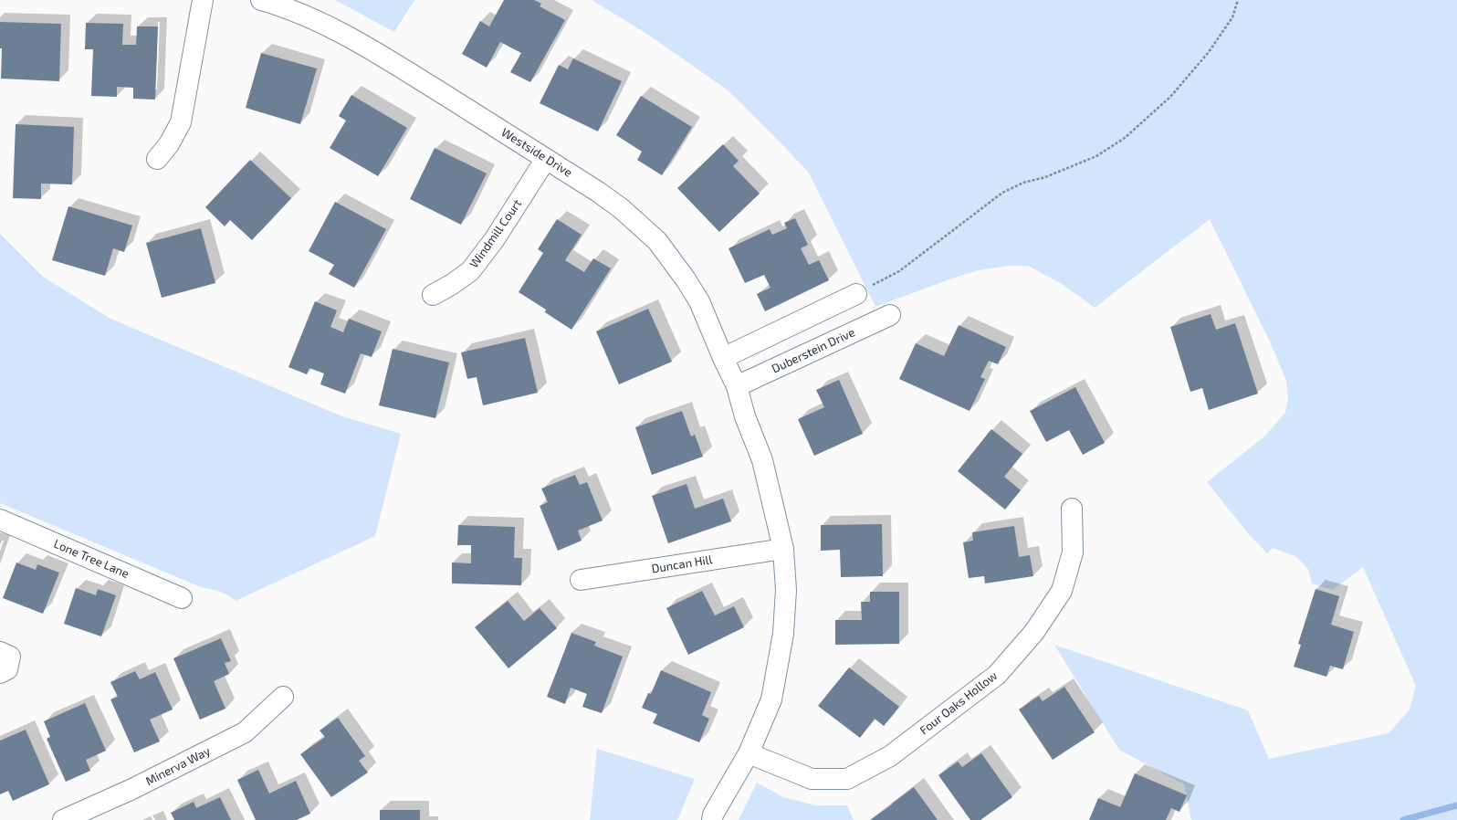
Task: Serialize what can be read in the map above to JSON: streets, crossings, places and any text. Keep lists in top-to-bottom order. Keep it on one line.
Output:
{"streets":{"street":["Westside Drive","Windmill Court","Duberstein Drive","Lone Tree Lane","Duncan Hill","Four Oaks Hollow","Minerva Way"]},"crossings":[["Westside Drive","Windmill Court"],["Westside Drive","Duberstein Drive"],["Westside Drive","Duncan Hill"],["Westside Drive","Four Oaks Hollow"]]}
